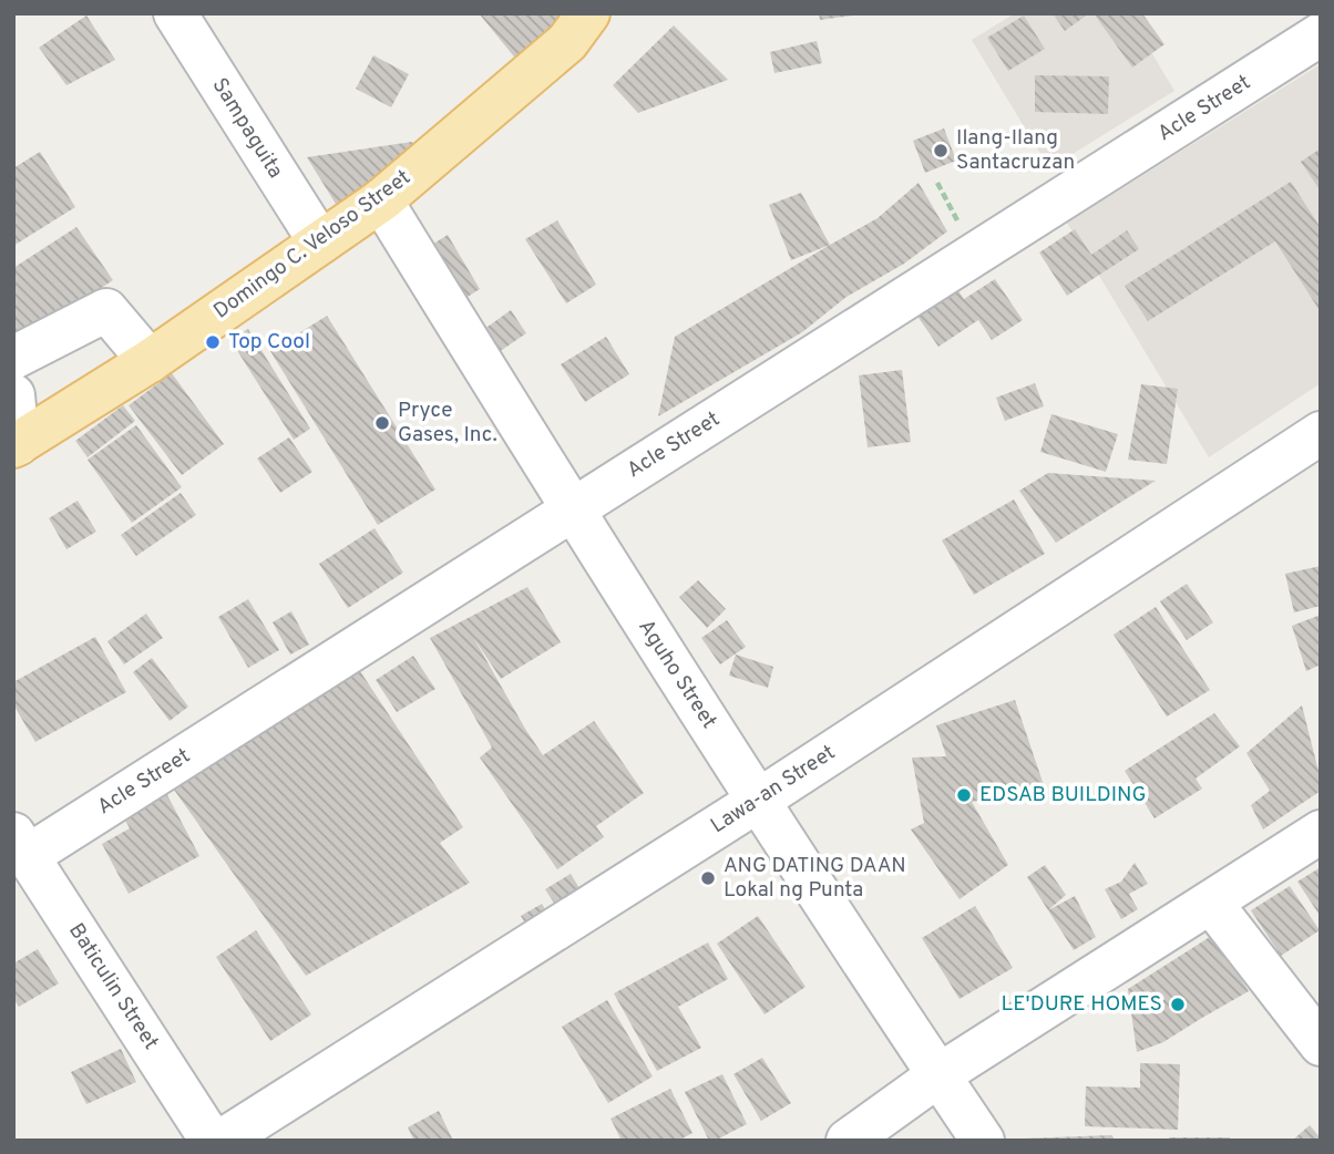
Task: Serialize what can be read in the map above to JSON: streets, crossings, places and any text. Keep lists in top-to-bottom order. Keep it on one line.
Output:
{"streets":{"main road":["Domingo C. Veloso Street"],"street":["Acle Street","Sampaguita","Aguho Street","Lawa-an Street","Baticulin Street"]},"crossings":[["Acle Street","Aguho Street"],["Acle Street","Baticulin Street"],["Sampaguita","Domingo C. Veloso Street"],["Domingo C. Veloso Street","Aguho Street"],["Aguho Street","Lawa-an Street"]],"places":["Ilang-Ilang Santacruzan","Top Cool","Pryce Gases, Inc.","EDSAB BUILDING","ANG DATING DAAN Lokal ng Punta","LE'DURE HOMES"]}
